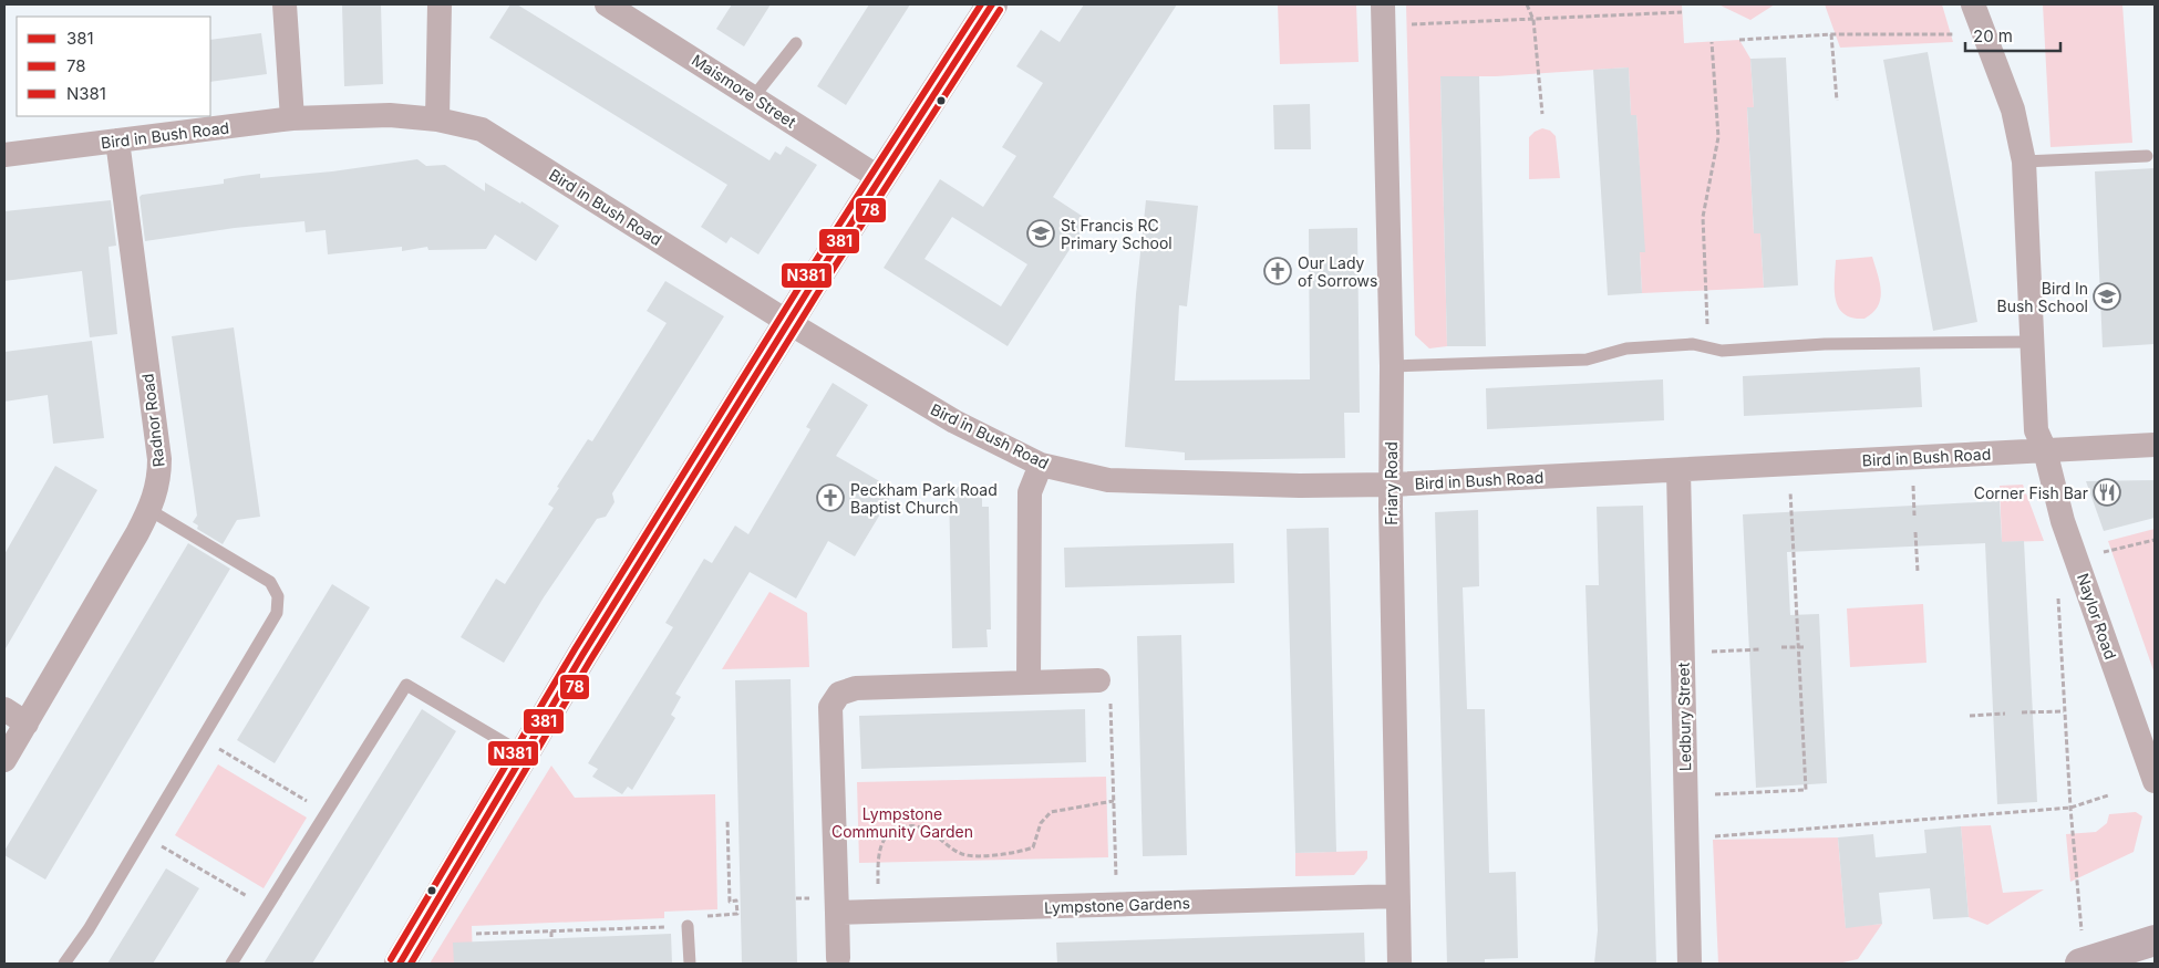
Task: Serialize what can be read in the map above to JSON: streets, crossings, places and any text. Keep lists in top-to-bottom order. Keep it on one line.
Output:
{"streets":{"street":["Maismore Street","Bird in Bush Road","Radnor Road","Friary Road","Naylor Road","Ledbury Street","Lympstone Gardens"]},"crossings":[["Bird in Bush Road","Radnor Road"],["Bird in Bush Road","Friary Road"],["Bird in Bush Road","Naylor Road"],["Bird in Bush Road","Ledbury Street"],["Friary Road","Lympstone Gardens"]],"parks":["Lympstone Community Garden"],"places":{"school or university":["St Francis RC Primary School","Bird In Bush School"],"church":["Our Lady of Sorrows","Peckham Park Road Baptist Church"],"restaurant":["Corner Fish Bar"]},"lines":["transit line 381","transit line N381","transit line 78"],"legend":["381","78","N381"],"scale_bar":"20 m"}
